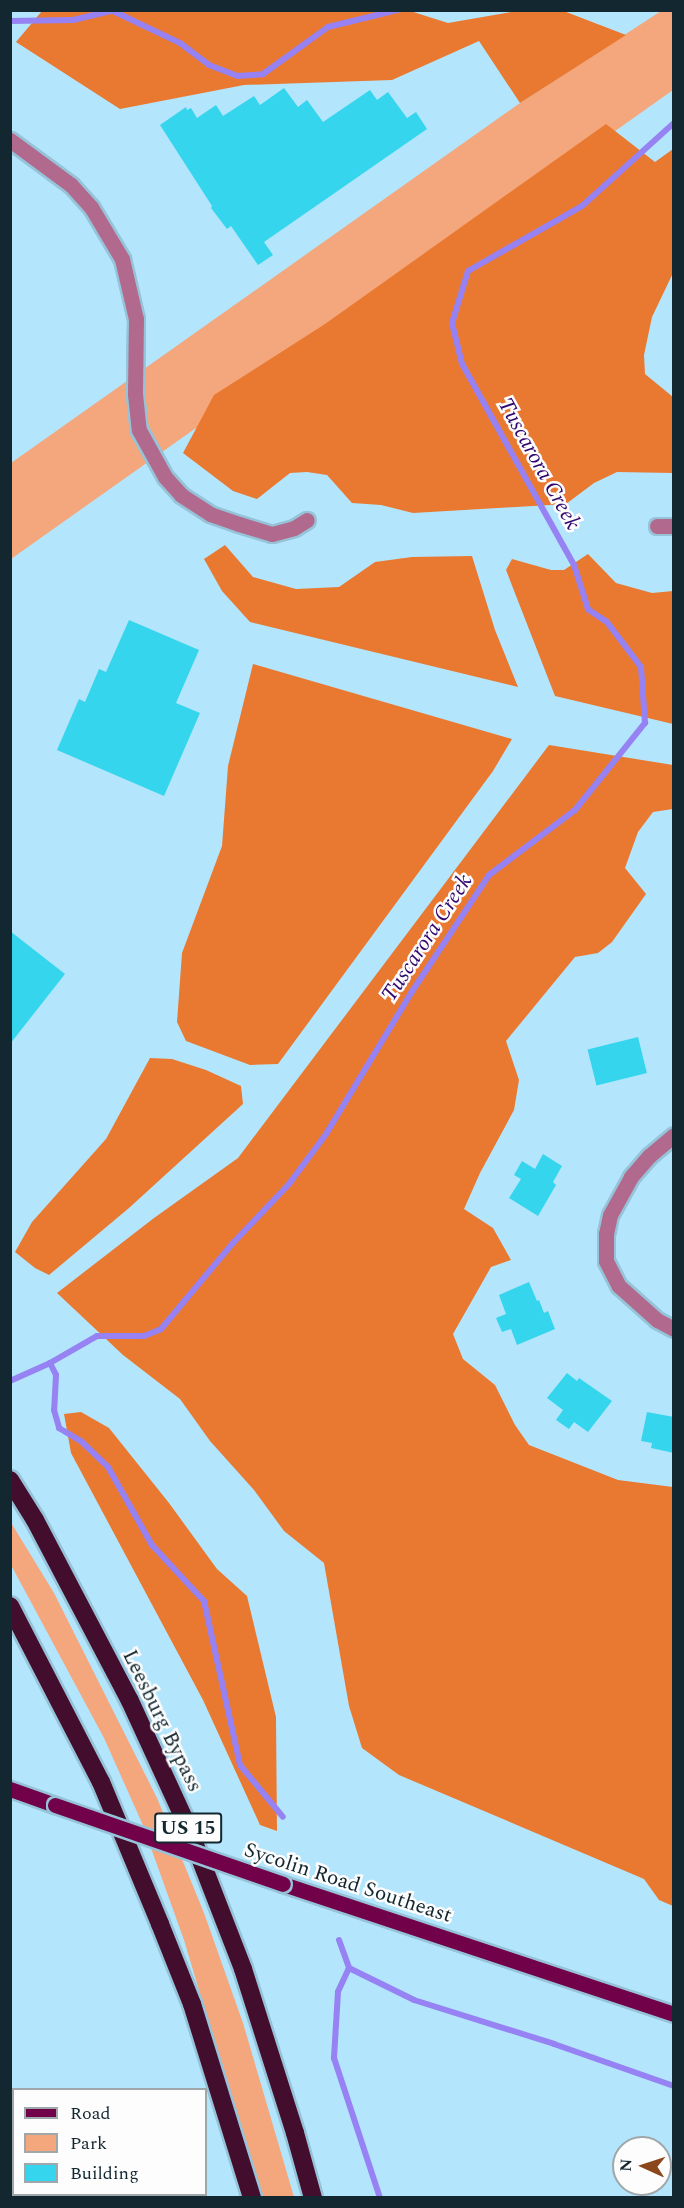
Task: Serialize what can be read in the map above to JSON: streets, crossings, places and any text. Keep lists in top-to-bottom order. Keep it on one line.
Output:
{"streets":{"highway":["Leesburg Bypass","US 15"],"main road":["Sycolin Road Southeast"]},"water":["Tuscarora Creek"],"legend":["Road","Park","Building"],"north":"left"}
